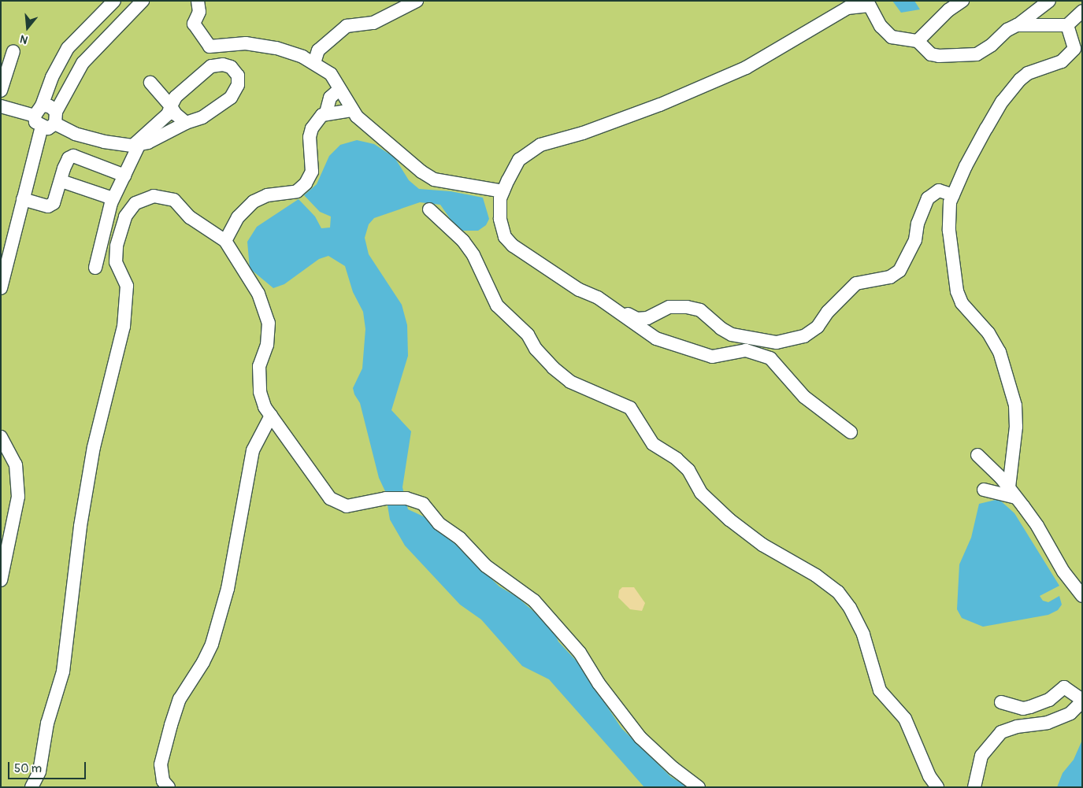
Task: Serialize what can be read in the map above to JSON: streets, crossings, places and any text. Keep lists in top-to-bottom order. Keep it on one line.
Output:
{"scale_bar":"50 m","north":"bottom"}
